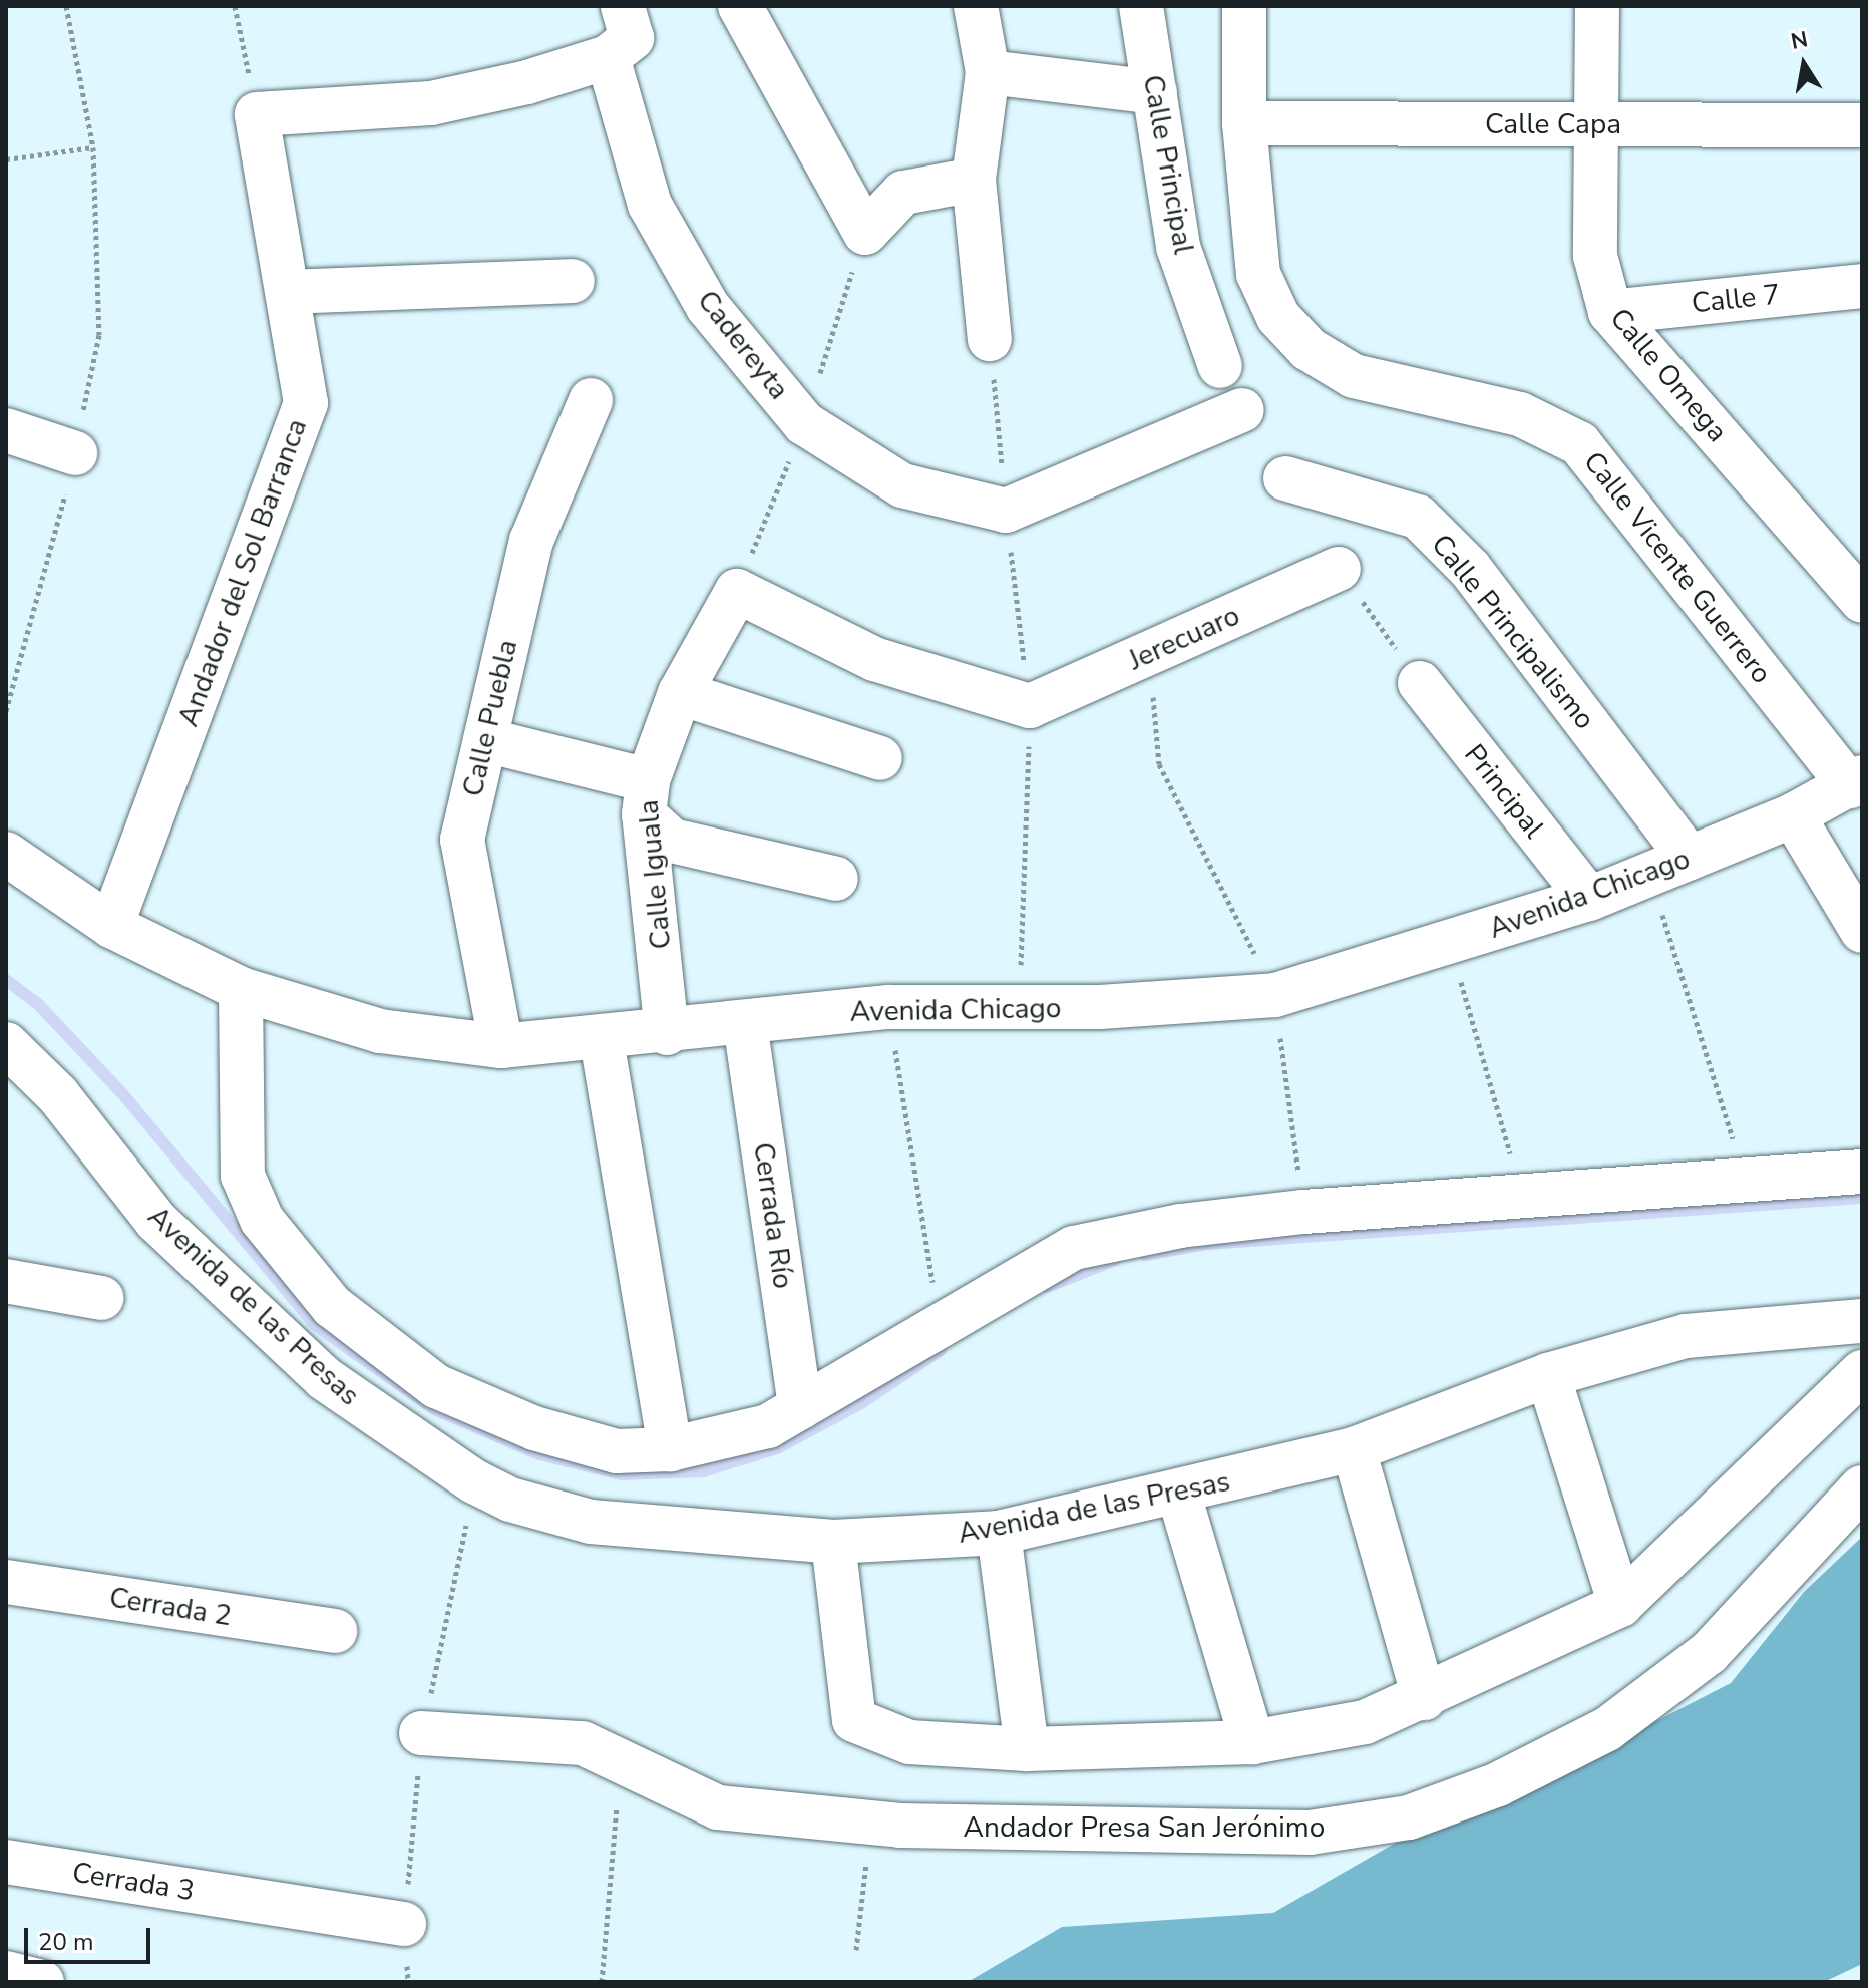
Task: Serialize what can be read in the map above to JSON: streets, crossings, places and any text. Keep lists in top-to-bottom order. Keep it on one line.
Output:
{"streets":{"street":["Calle Capa","Calle Principal","Calle 7","Cadereyta","Calle Omega","Calle Vicente Guerrero","Andador del Sol Barranca","Calle Principalismo","Jerecuaro","Calle Puebla","Principal","Calle Iguala","Avenida Chicago","Cerrada Río","Avenida de las Presas","Cerrada 2","Andador Presa San Jerónimo","Cerrada 3"]},"crossings":[["Calle Capa","Calle Omega"],["Calle Capa","Calle Vicente Guerrero"],["Calle 7","Calle Omega"],["Calle Vicente Guerrero","Avenida Chicago"],["Andador del Sol Barranca","Avenida Chicago"],["Calle Principalismo","Avenida Chicago"],["Jerecuaro","Calle Iguala"],["Calle Puebla","Avenida Chicago"],["Principal","Avenida Chicago"],["Calle Iguala","Avenida Chicago"],["Avenida Chicago","Cerrada Río"]],"scale_bar":"20 m","north":"top"}
